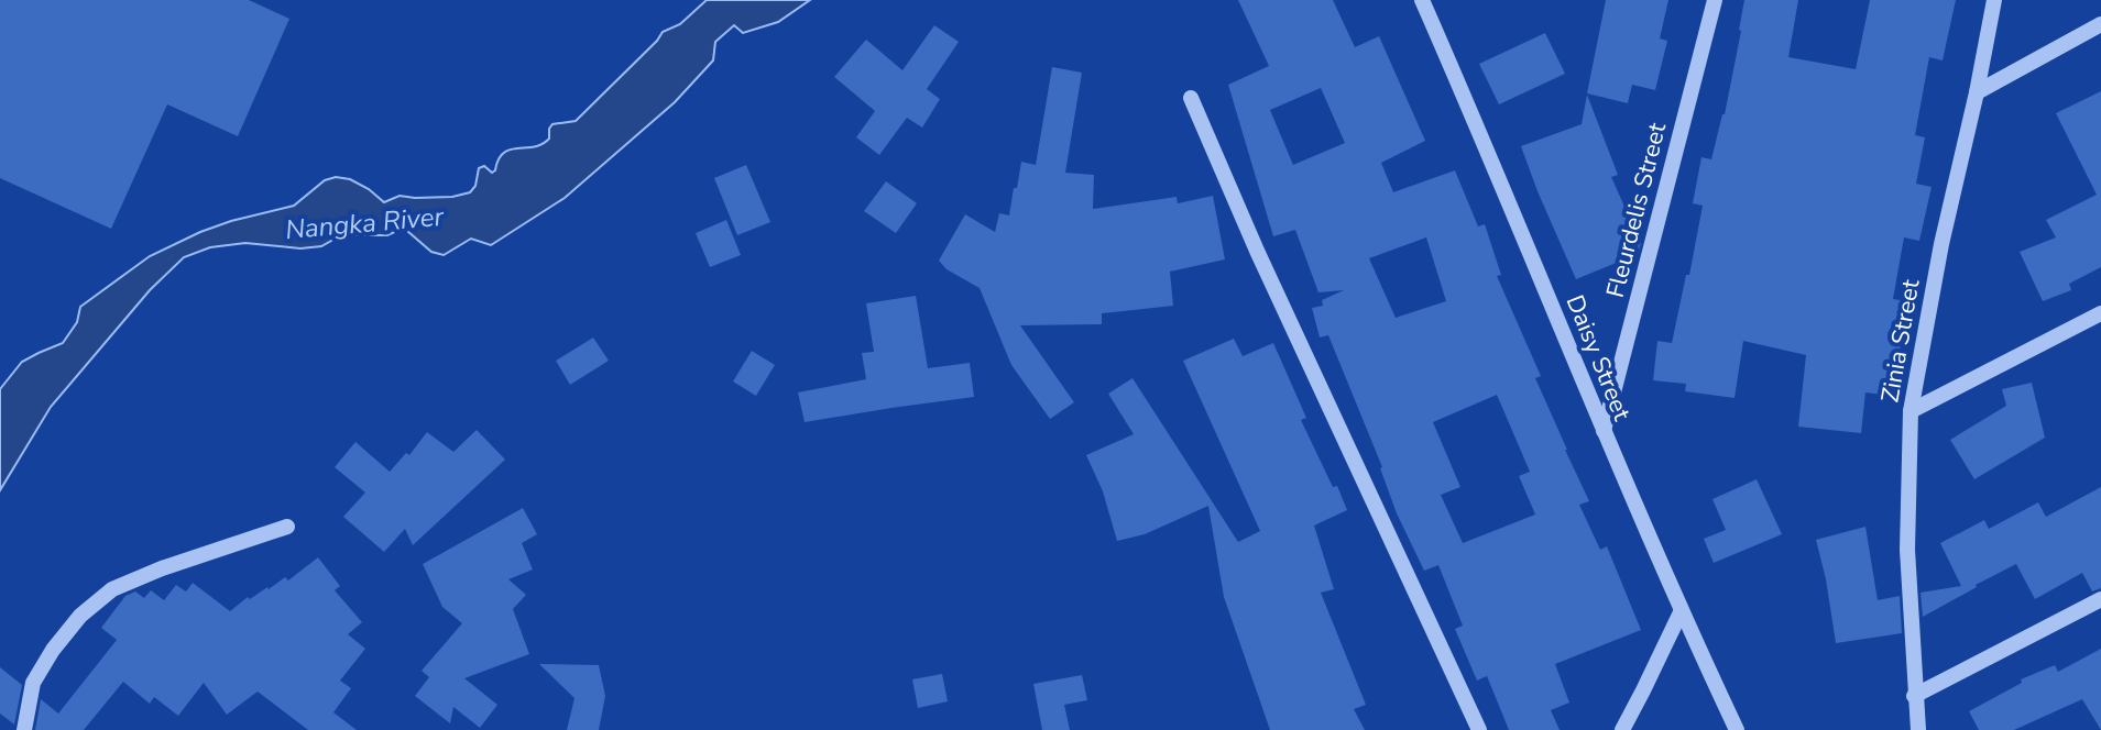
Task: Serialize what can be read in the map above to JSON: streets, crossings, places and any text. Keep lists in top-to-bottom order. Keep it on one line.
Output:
{"streets":{"street":["Fleurdelis Street","Zinia Street","Daisy Street"]},"crossings":[["Fleurdelis Street","Daisy Street"]],"water":["Nangka River"]}
